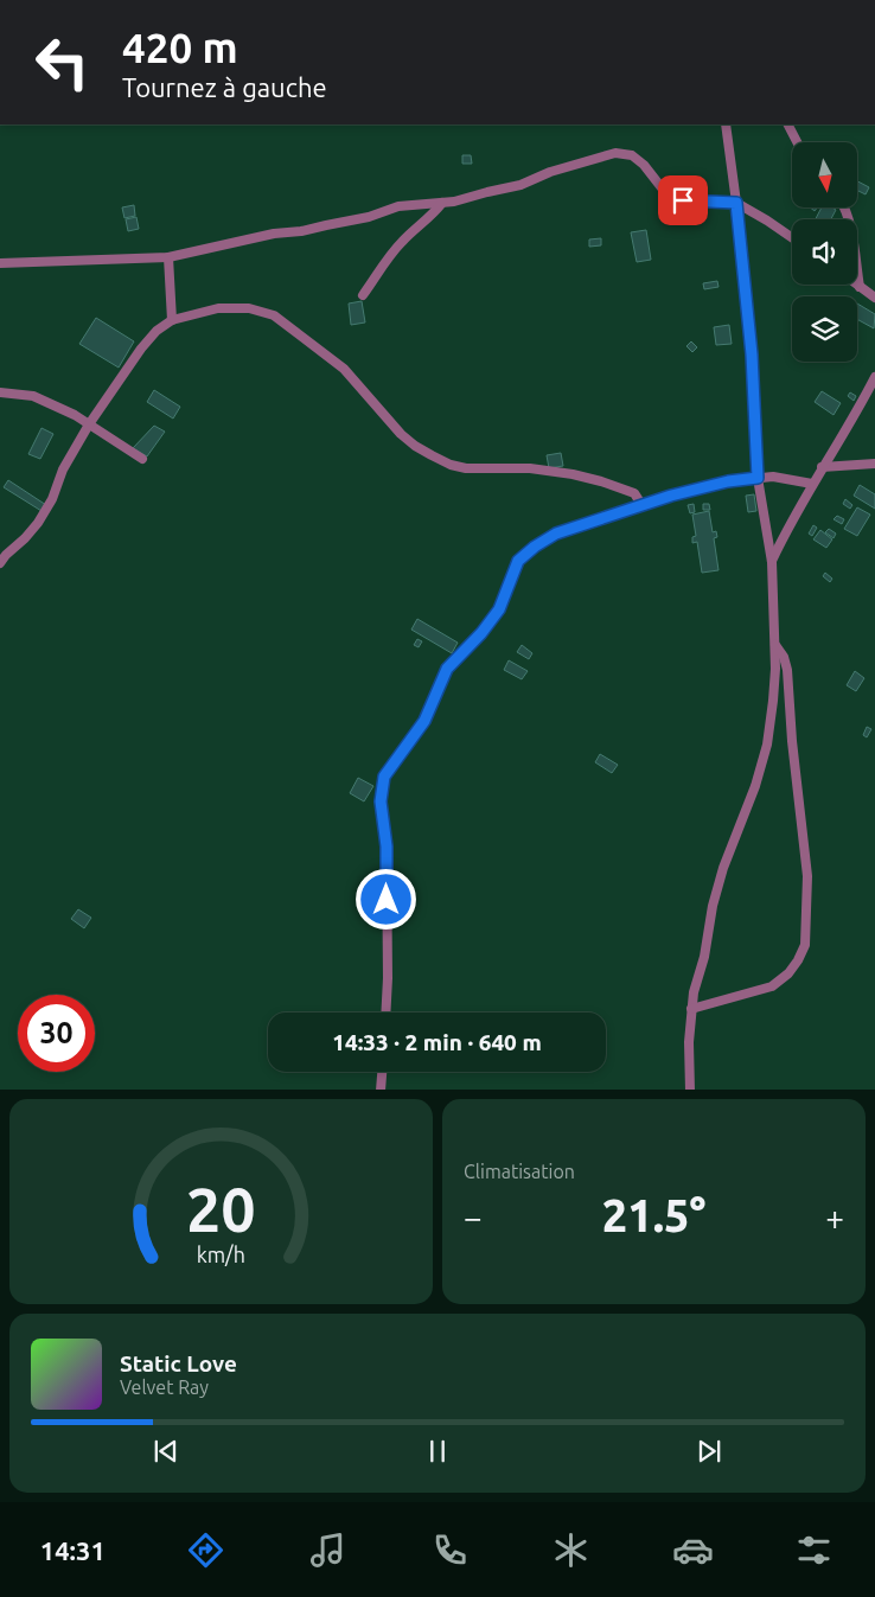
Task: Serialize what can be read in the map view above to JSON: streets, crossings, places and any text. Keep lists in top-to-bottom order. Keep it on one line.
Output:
{"north":"bottom","page":{"turn":["420 m","Tournez à gauche"],"limit":"30","trip":"14:33 · 2 min · 640 m","tile":"Climatisation","heat":["−","21.5°","+"],"song":["Static Love","Velvet Ray"],"tabs":"14:31","gauge":["20","km/h"]}}
